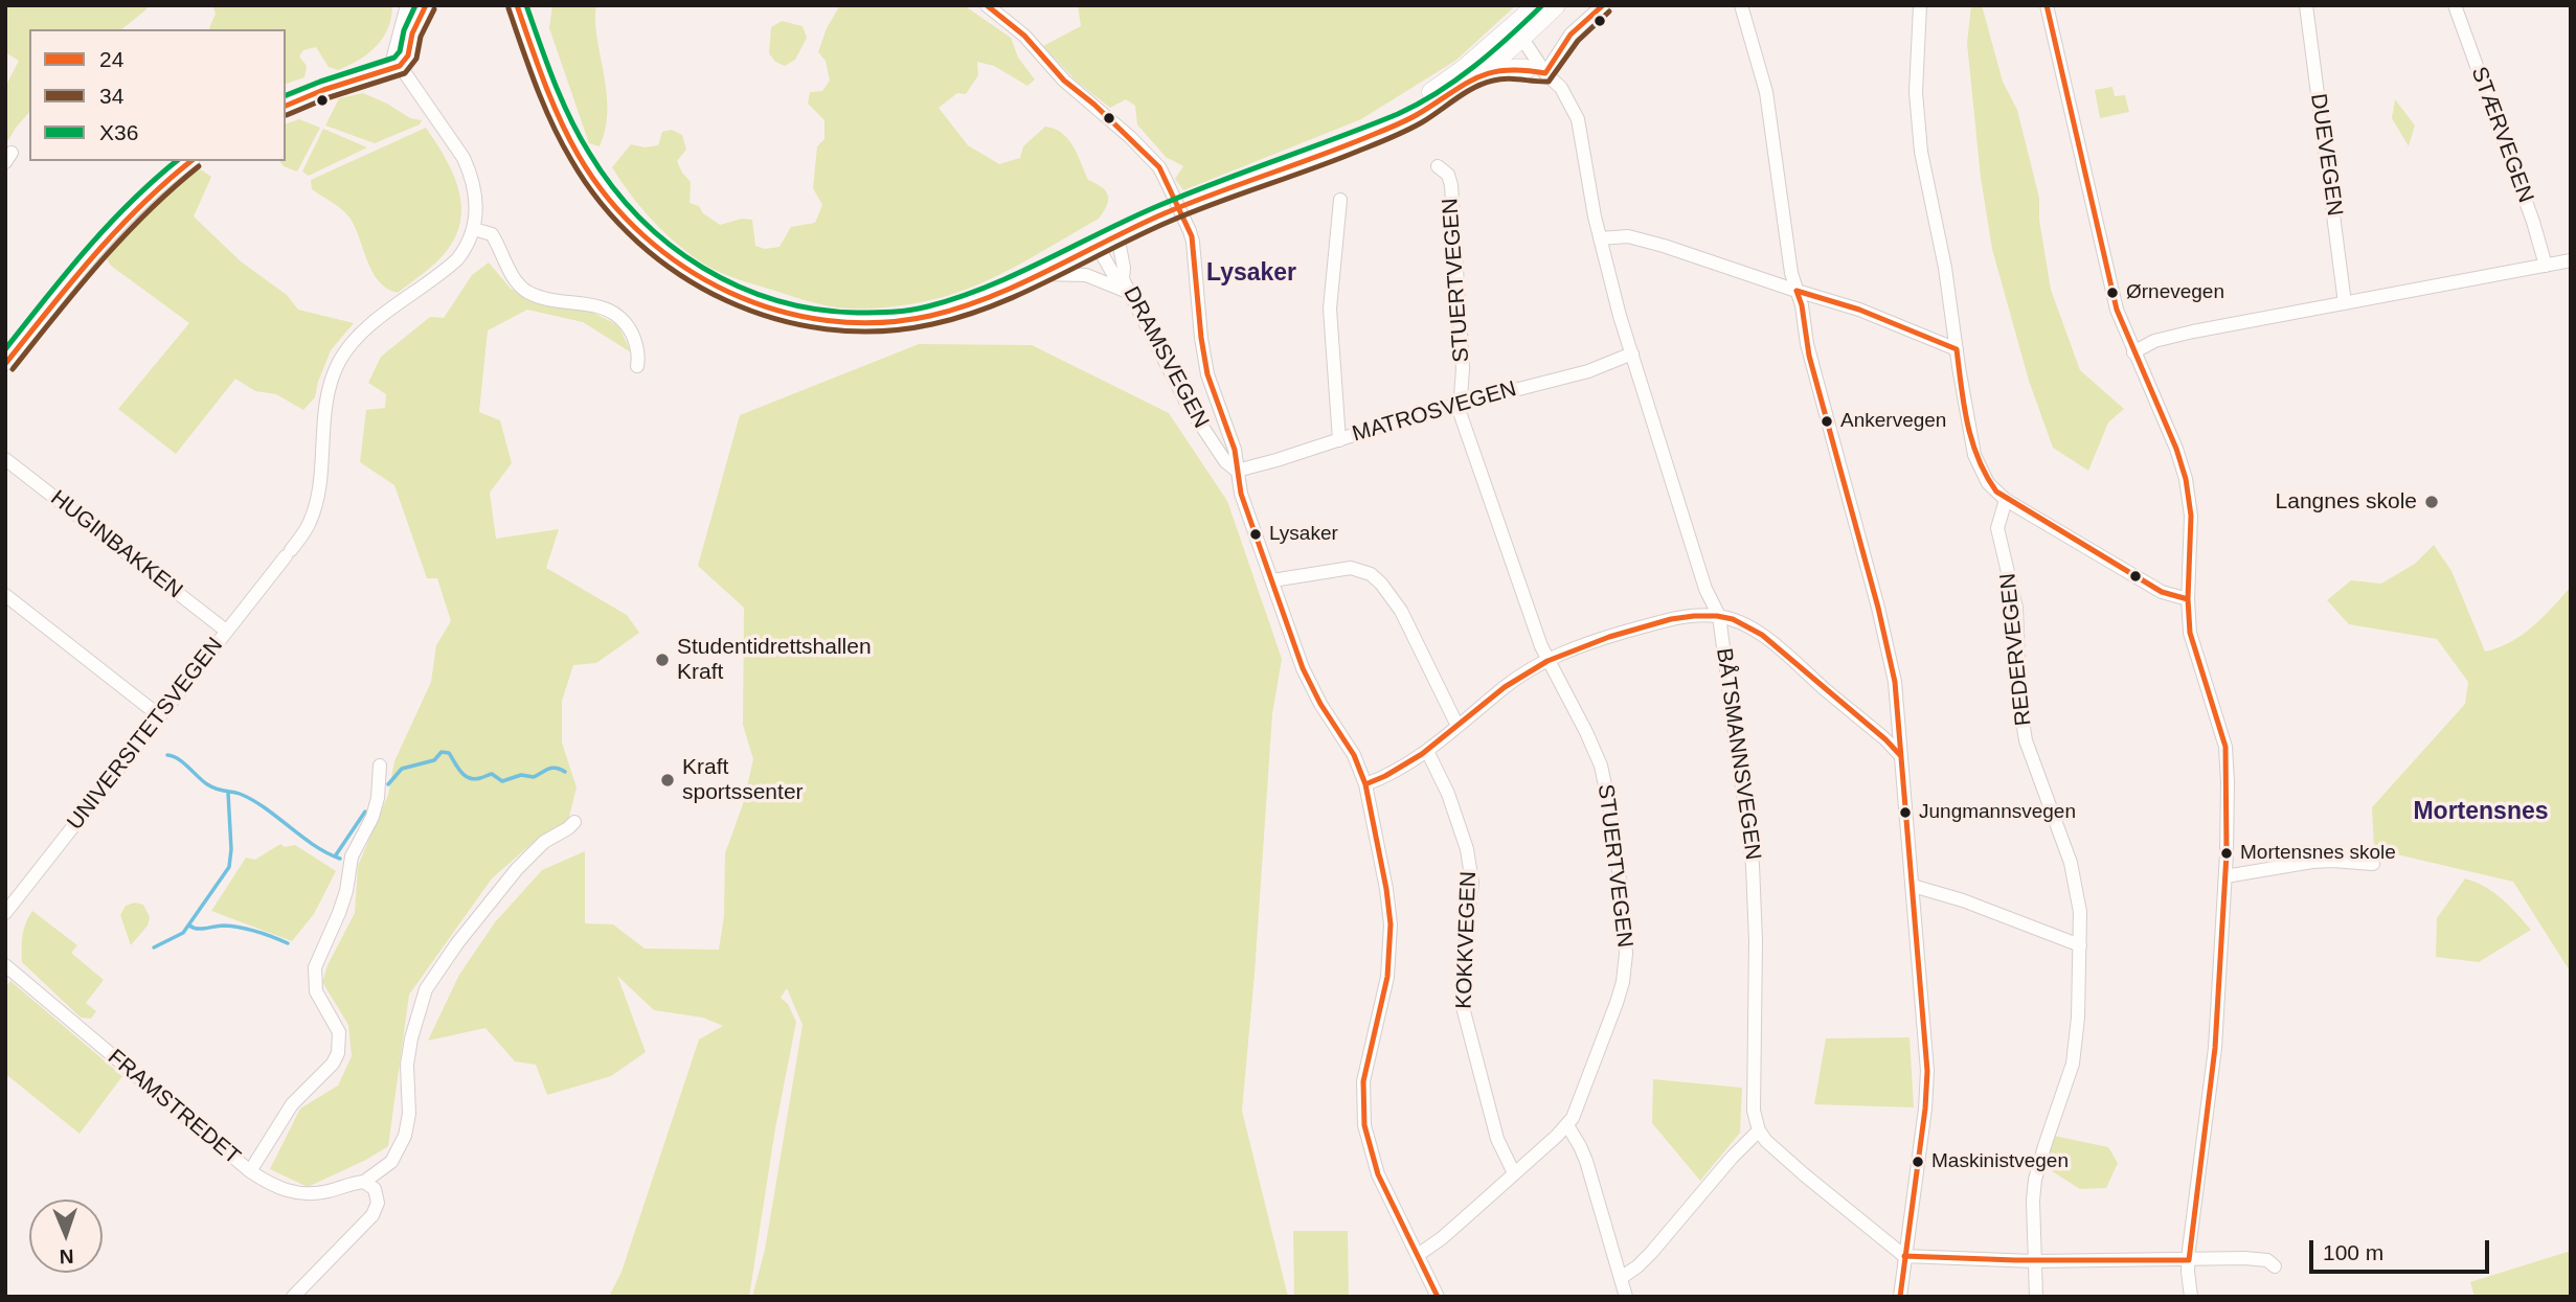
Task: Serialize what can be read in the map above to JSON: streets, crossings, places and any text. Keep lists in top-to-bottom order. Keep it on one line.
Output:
{"streets":{"street":["STÆRVEGEN","DUEVEGEN","STUERTVEGEN","DRAMSVEGEN","MATROSVEGEN","HUGINBAKKEN","REDERVEGEN","UNIVERSITETSVEGEN","BÅTSMANNSVEGEN","KOKKVEGEN","FRAMSTREDET"]},"crossings":[["STUERTVEGEN","DRAMSVEGEN"],["STUERTVEGEN","MATROSVEGEN"],["STUERTVEGEN","KOKKVEGEN"],["DRAMSVEGEN","MATROSVEGEN"],["MATROSVEGEN","BÅTSMANNSVEGEN"],["HUGINBAKKEN","UNIVERSITETSVEGEN"]],"districts":["Lysaker","Mortensnes"],"places":["Ørnevegen","Ankervegen","Langnes skole","Lysaker","Studentidrettshallen Kraft","Kraft sportssenter","Jungmannsvegen","Mortensnes skole","Maskinistvegen"],"lines":["transit line 24","transit line X36","transit line 34"],"legend":["24","34","X36"],"scale_bar":"100 m","north":"bottom"}
